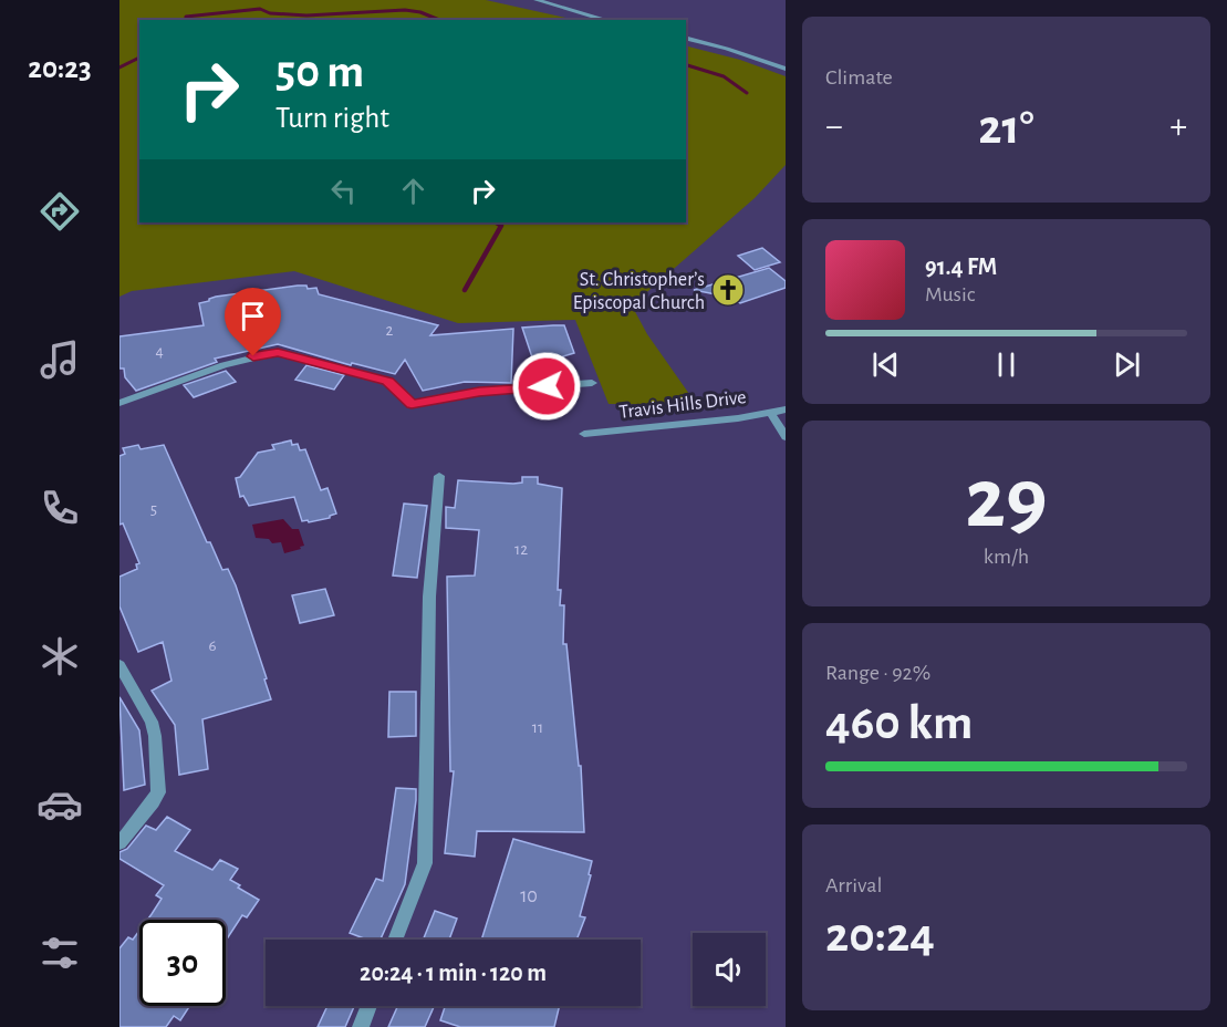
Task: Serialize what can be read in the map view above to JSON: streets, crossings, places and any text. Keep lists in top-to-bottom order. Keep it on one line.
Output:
{"streets":{"street":["Travis Hills Drive"]},"places":{"church":["St. Christopher’s Episcopal Church"]},"house_numbers":["2","4","5","12","6","11","10"],"page":{"tabs":"20:23","tile":["Climate",["29","km/h"],["Range · 92%","460 km"],["Arrival","20:24"]],"turn":["50 m","Turn right"],"heat":["−","21°","+"],"song":["91.4 FM","Music"],"limit":"30","trip":"20:24 · 1 min · 120 m"}}
